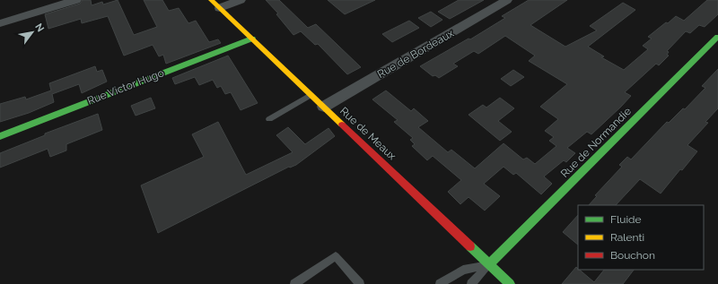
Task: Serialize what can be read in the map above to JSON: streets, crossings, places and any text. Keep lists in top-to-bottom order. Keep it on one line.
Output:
{"streets":{"street":["Rue de Bordeaux","Rue Victor Hugo","Rue de Meaux","Rue de Normandie"]},"crossings":[["Rue de Bordeaux","Rue de Meaux"],["Rue Victor Hugo","Rue de Meaux"],["Rue de Meaux","Rue de Normandie"]],"legend":["Fluide","Ralenti","Bouchon"],"north":"top right"}
